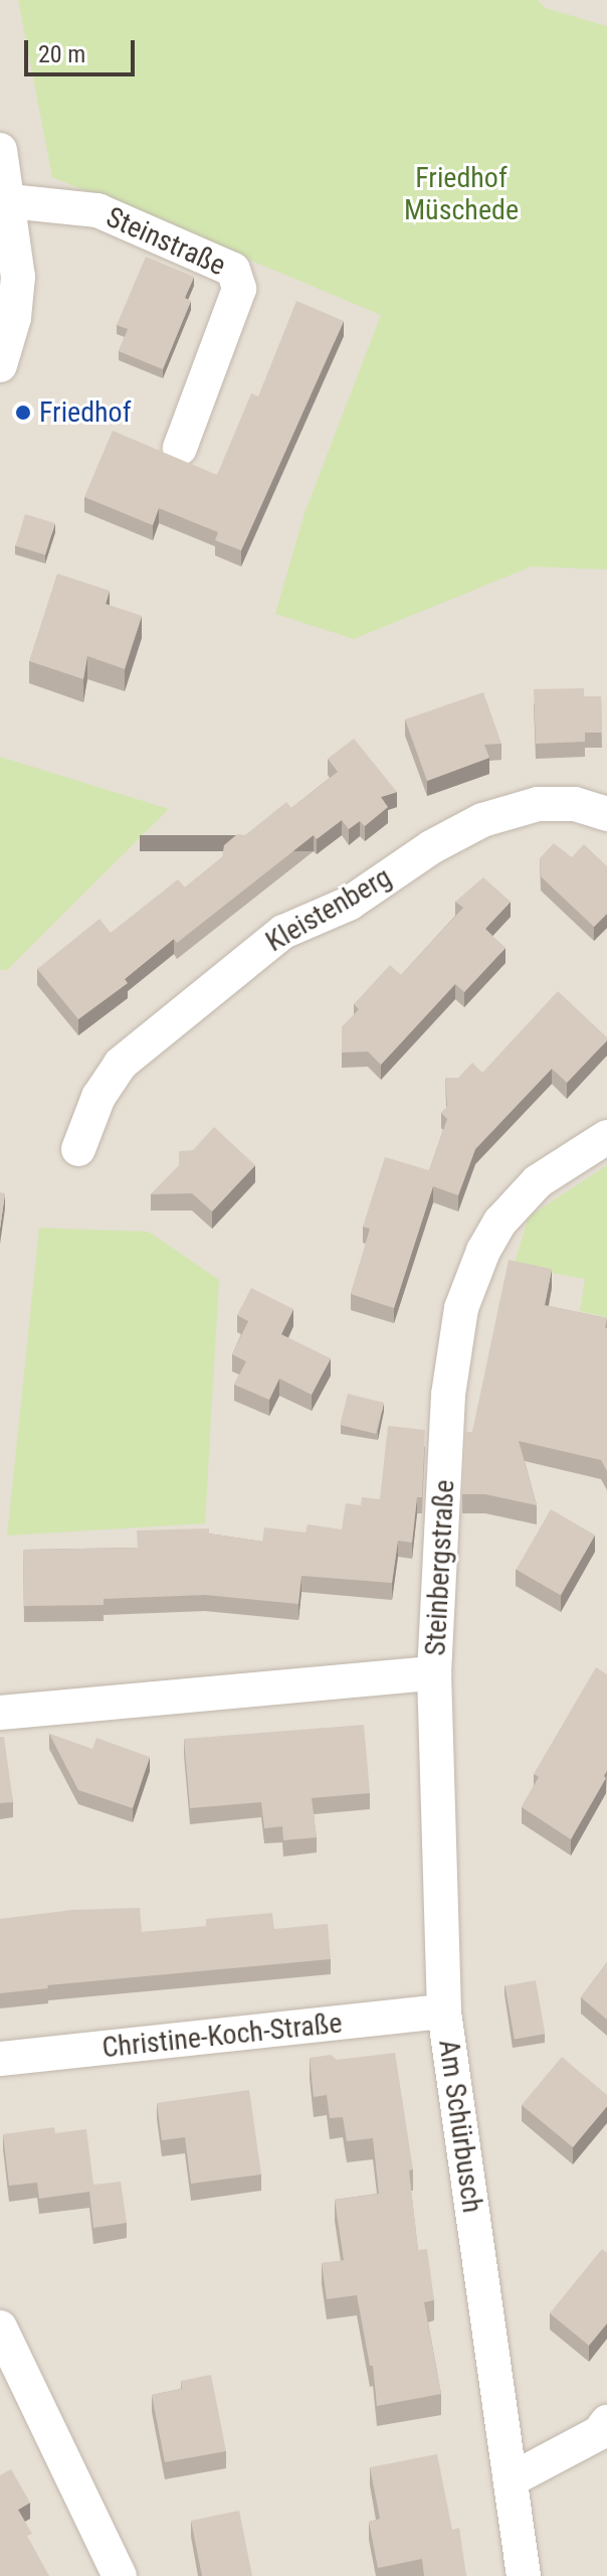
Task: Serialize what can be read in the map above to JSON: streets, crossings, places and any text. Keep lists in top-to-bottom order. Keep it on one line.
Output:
{"streets":{"street":["Steinstraße","Kleistenberg","Steinbergstraße","Christine-Koch-Straße","Am Schürbusch"]},"crossings":[["Steinbergstraße","Am Schürbusch"],["Christine-Koch-Straße","Am Schürbusch"]],"parks":["Friedhof Müschede"],"places":["Friedhof"],"scale_bar":"20 m"}
